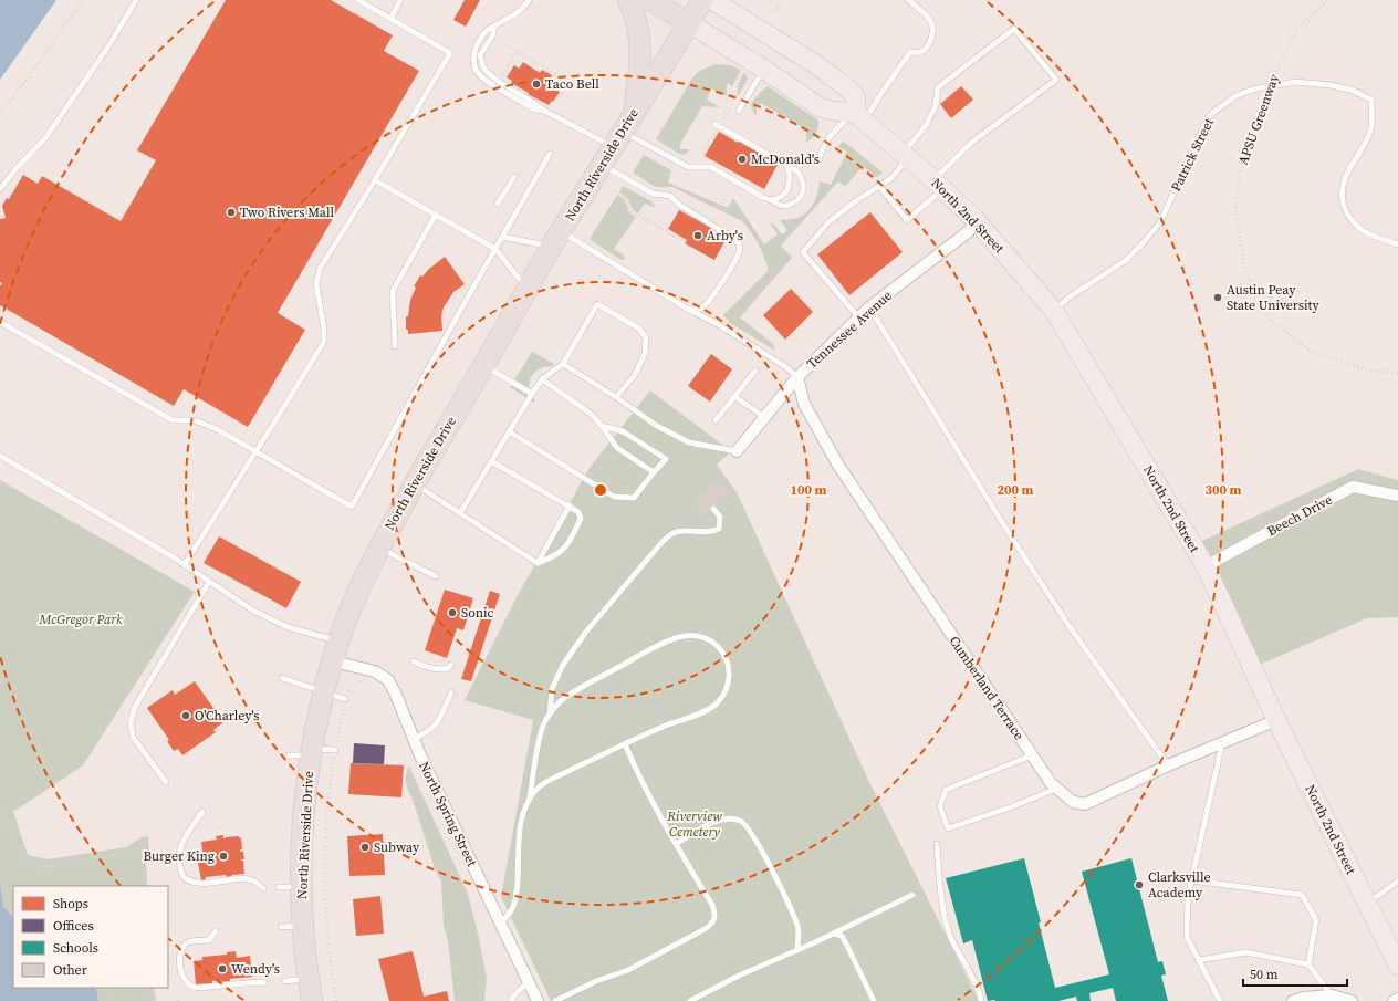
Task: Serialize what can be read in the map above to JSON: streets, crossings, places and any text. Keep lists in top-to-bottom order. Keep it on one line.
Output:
{"streets":{"highway":["North Riverside Drive"],"main road":["North 2nd Street"],"street":["Tennessee Avenue","Beech Drive","Cumberland Terrace","North Spring Street"],"lane":["Patrick Street"],"path":["APSU Greenway"]},"crossings":[["APSU Greenway","Patrick Street"],["Patrick Street","North 2nd Street"],["North Riverside Drive","North Spring Street"],["North 2nd Street","Tennessee Avenue"],["North 2nd Street","Beech Drive"],["North 2nd Street","Cumberland Terrace"],["Tennessee Avenue","Cumberland Terrace"]],"parks":["McGregor Park","Riverview Cemetery"],"places":["Taco Bell","McDonald's","Two Rivers Mall","Arby's","Austin Peay State University","Sonic","O'Charley's","Subway","Burger King","Clarksville Academy","Wendy's"],"legend":["Shops","Offices","Schools","Other"],"scale_bar":"50 m","rings":["100 m","200 m","300 m"]}
